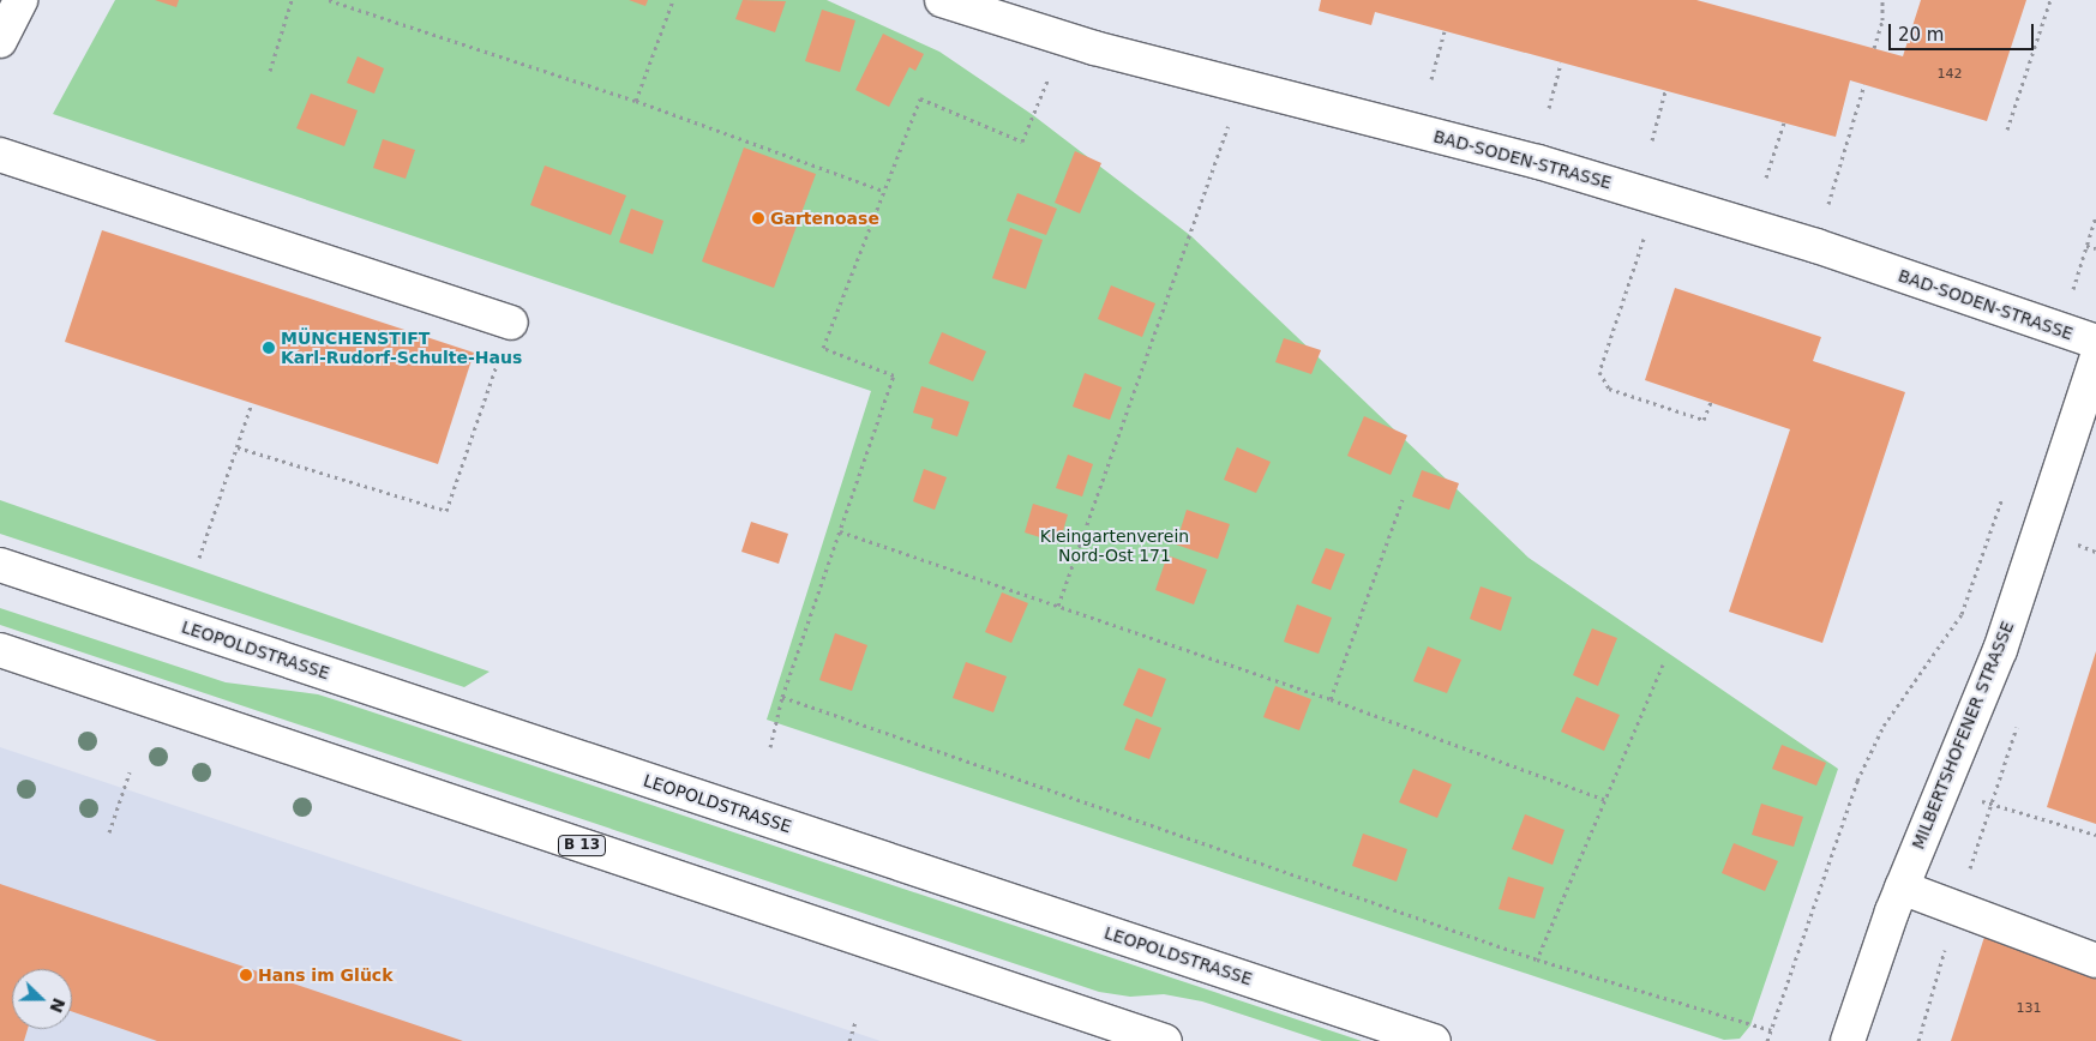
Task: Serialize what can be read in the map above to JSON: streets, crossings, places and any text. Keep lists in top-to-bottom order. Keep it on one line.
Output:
{"streets":{"main road":["BAD-SODEN-STRASSE","LEOPOLDSTRASSE","MILBERTSHOFENER STRASSE","B 13"]},"parks":["Kleingartenverein Nord-Ost 171"],"places":["Gartenoase","MÜNCHENSTIFT Karl-Rudorf-Schulte-Haus","Hans im Glück"],"house_numbers":["142","131"],"scale_bar":"20 m","north":"right"}
